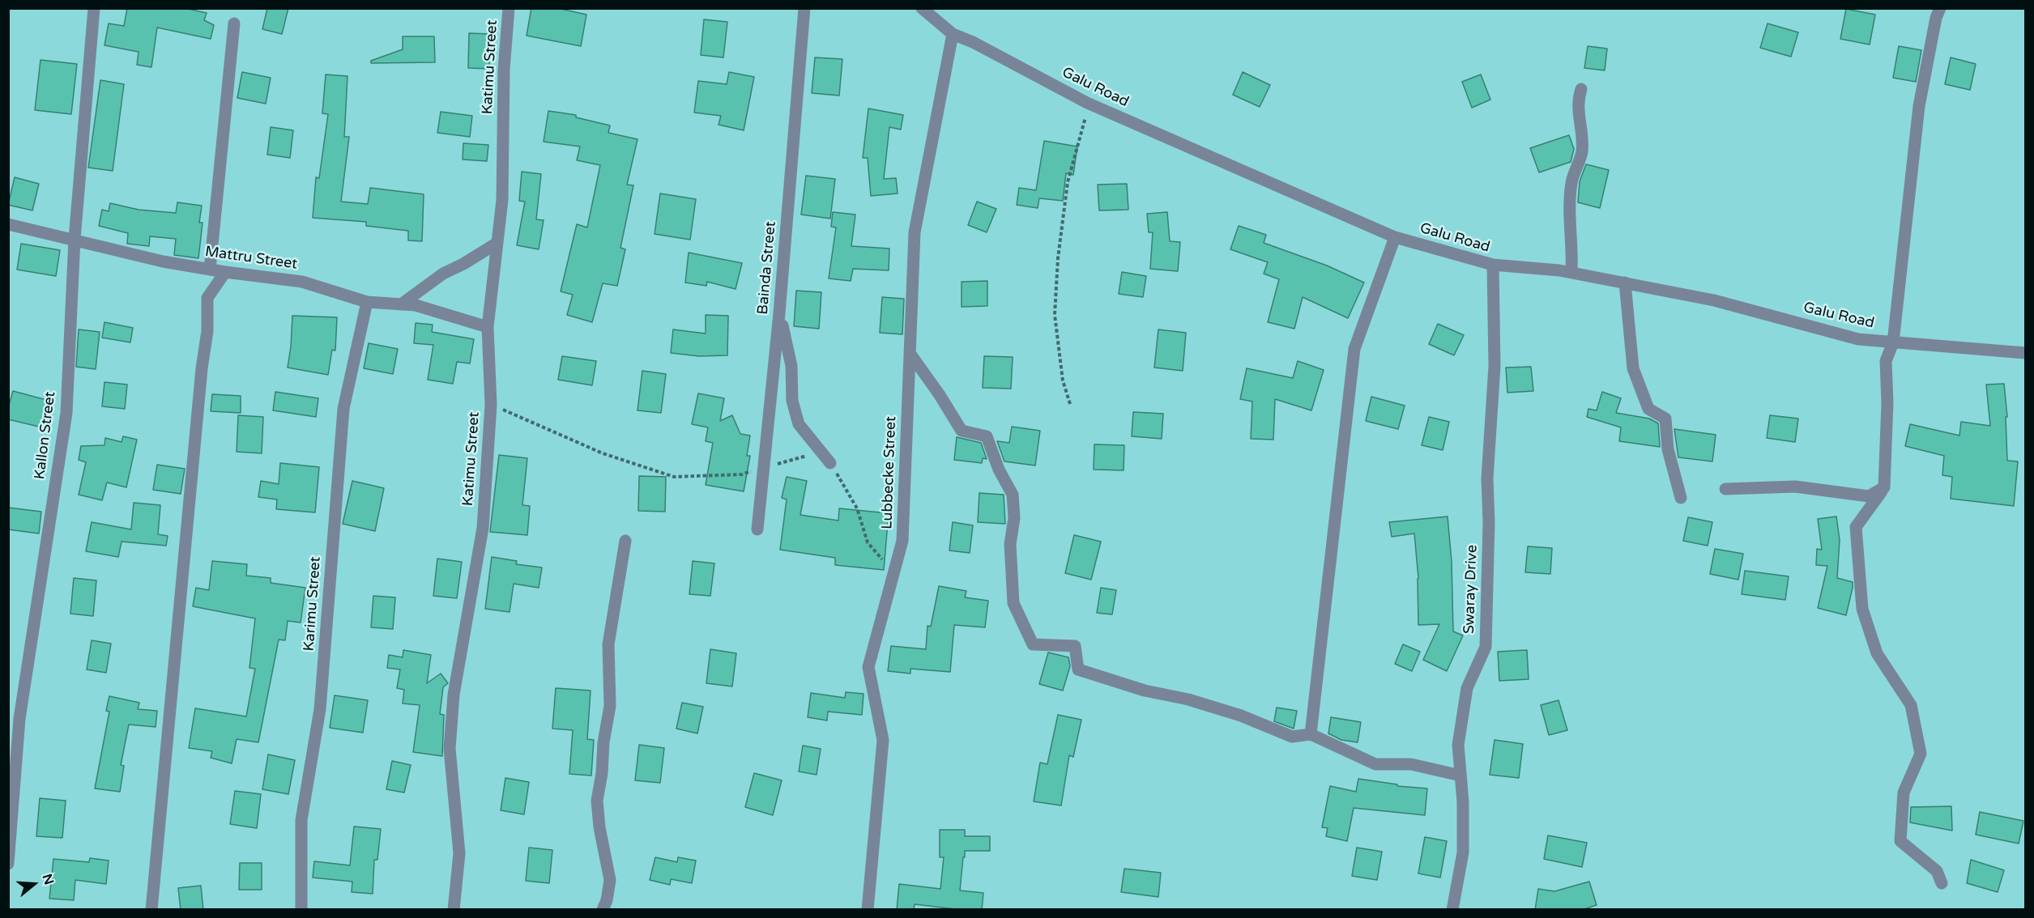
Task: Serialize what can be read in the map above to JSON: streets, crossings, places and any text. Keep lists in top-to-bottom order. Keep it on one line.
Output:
{"streets":{"street":["Katimu Street","Galu Road","Mattru Street","Bainda Street","Kallon Street","Lubbecke Street","Swaray Drive","Karimu Street"]},"crossings":[["Katimu Street","Mattru Street"],["Galu Road","Lubbecke Street"],["Galu Road","Swaray Drive"],["Mattru Street","Kallon Street"],["Mattru Street","Karimu Street"]],"north":"right"}
